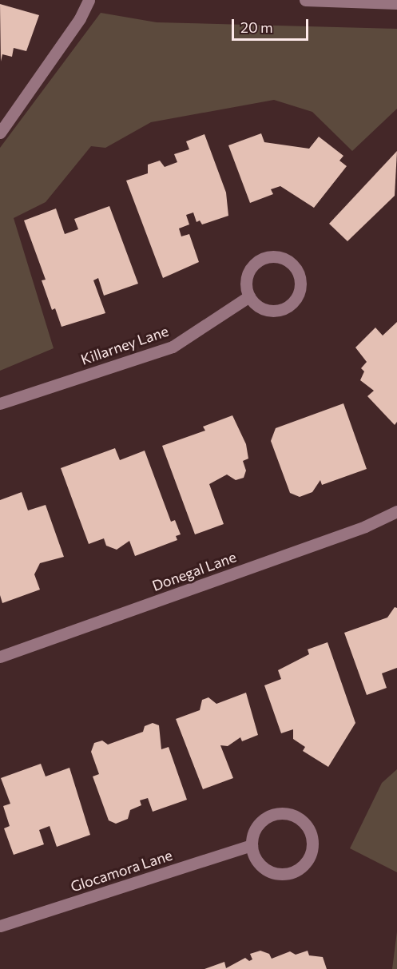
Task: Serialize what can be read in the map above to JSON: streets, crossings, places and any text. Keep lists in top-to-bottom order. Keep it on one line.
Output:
{"streets":{"street":["Killarney Lane","Donegal Lane","Glocamora Lane"]},"scale_bar":"20 m"}
